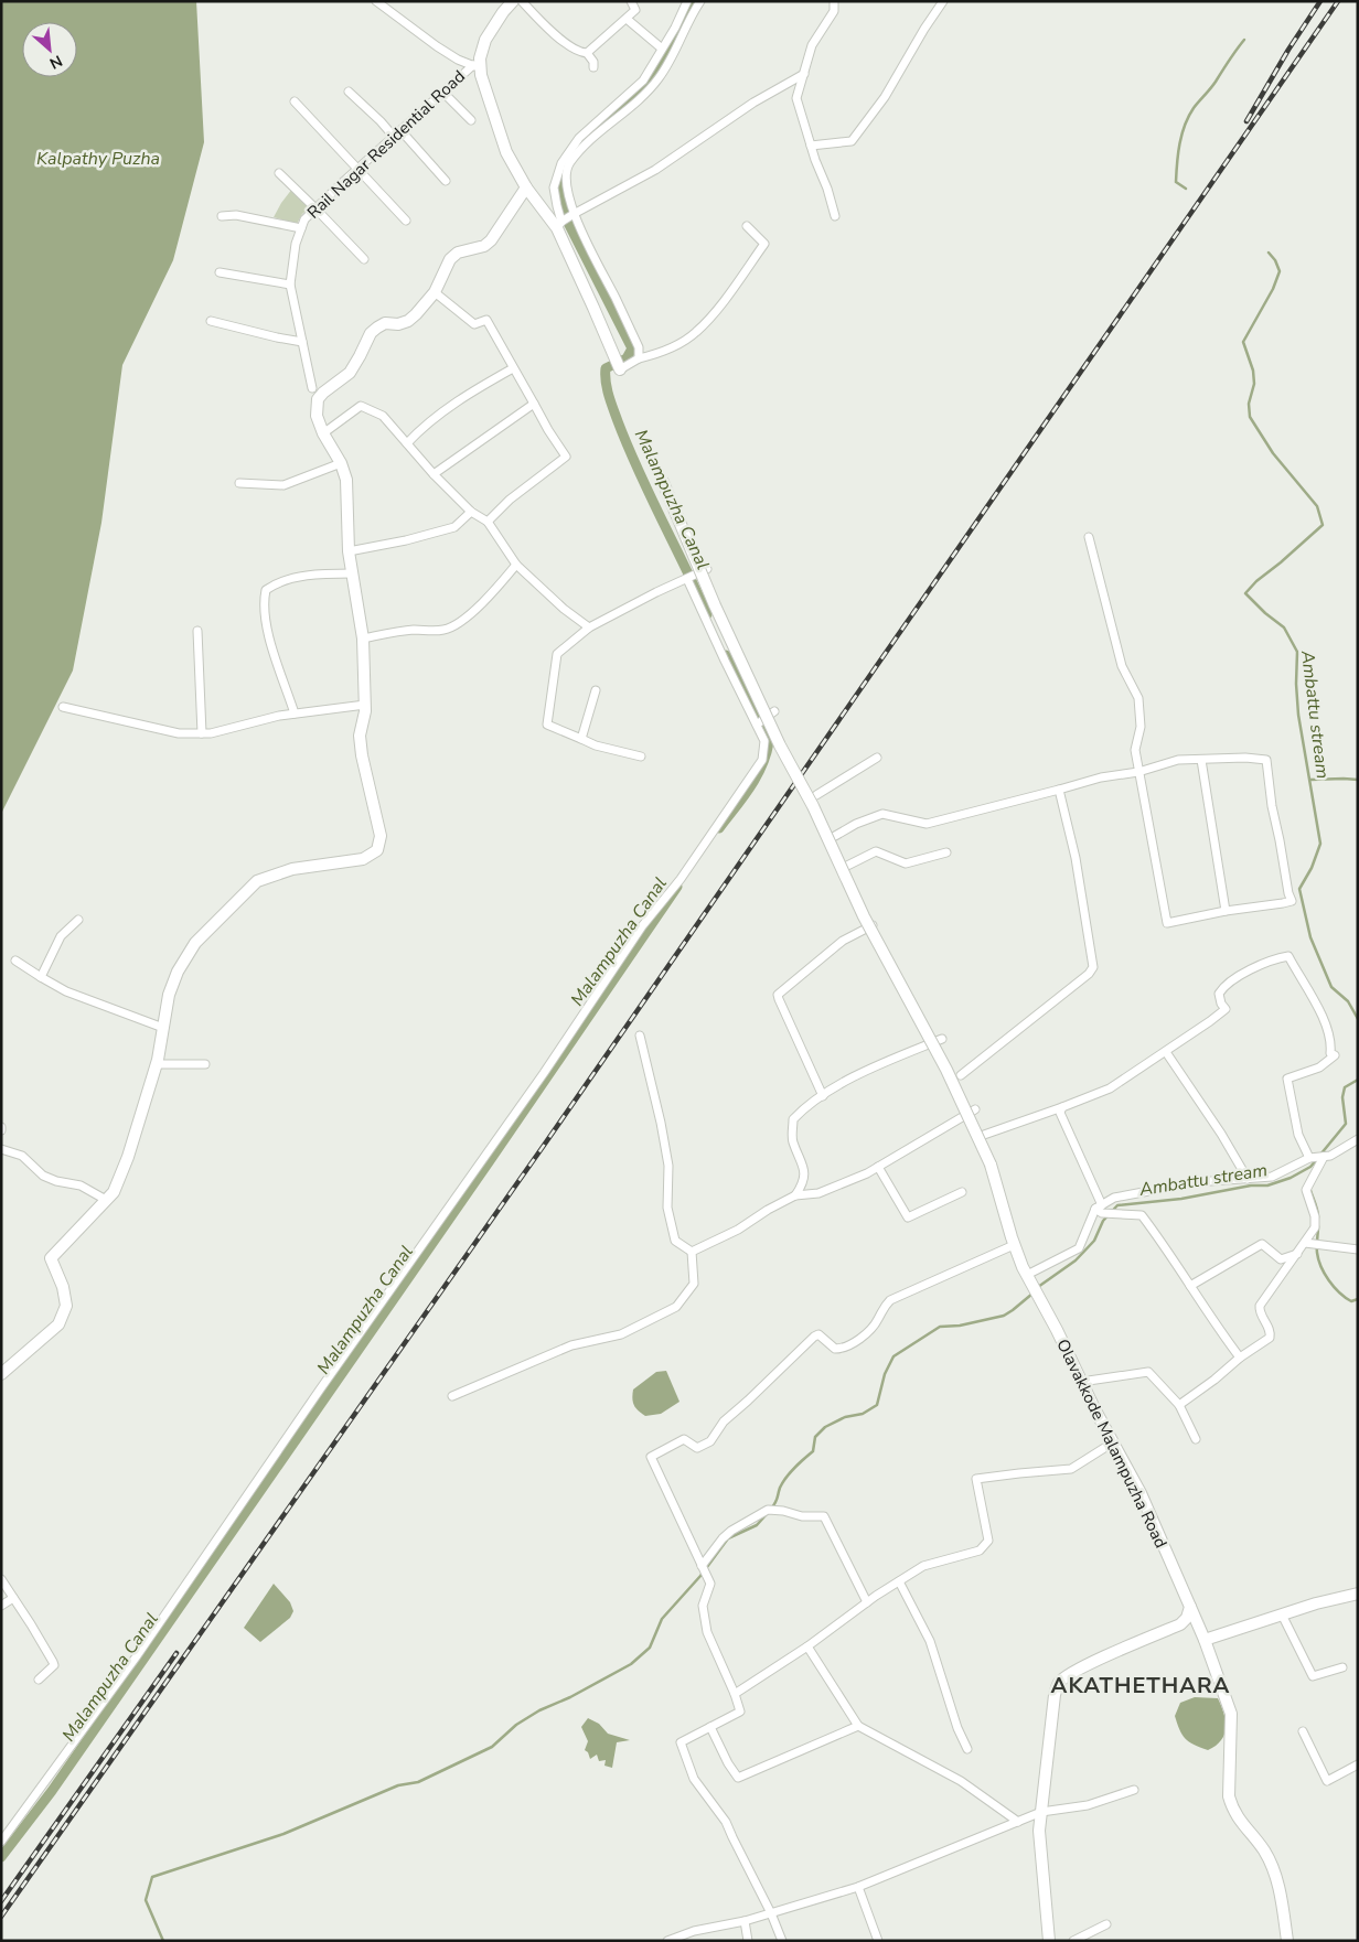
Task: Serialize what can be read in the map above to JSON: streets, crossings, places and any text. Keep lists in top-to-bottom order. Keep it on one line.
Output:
{"streets":{"main road":["Olavakkode Malampuzha Road"],"street":["Rail Nagar Residential Road"]},"districts":["AKATHETHARA"],"water":["Kalpathy Puzha","Malampuzha Canal","Ambattu stream"],"north":"bottom right"}
